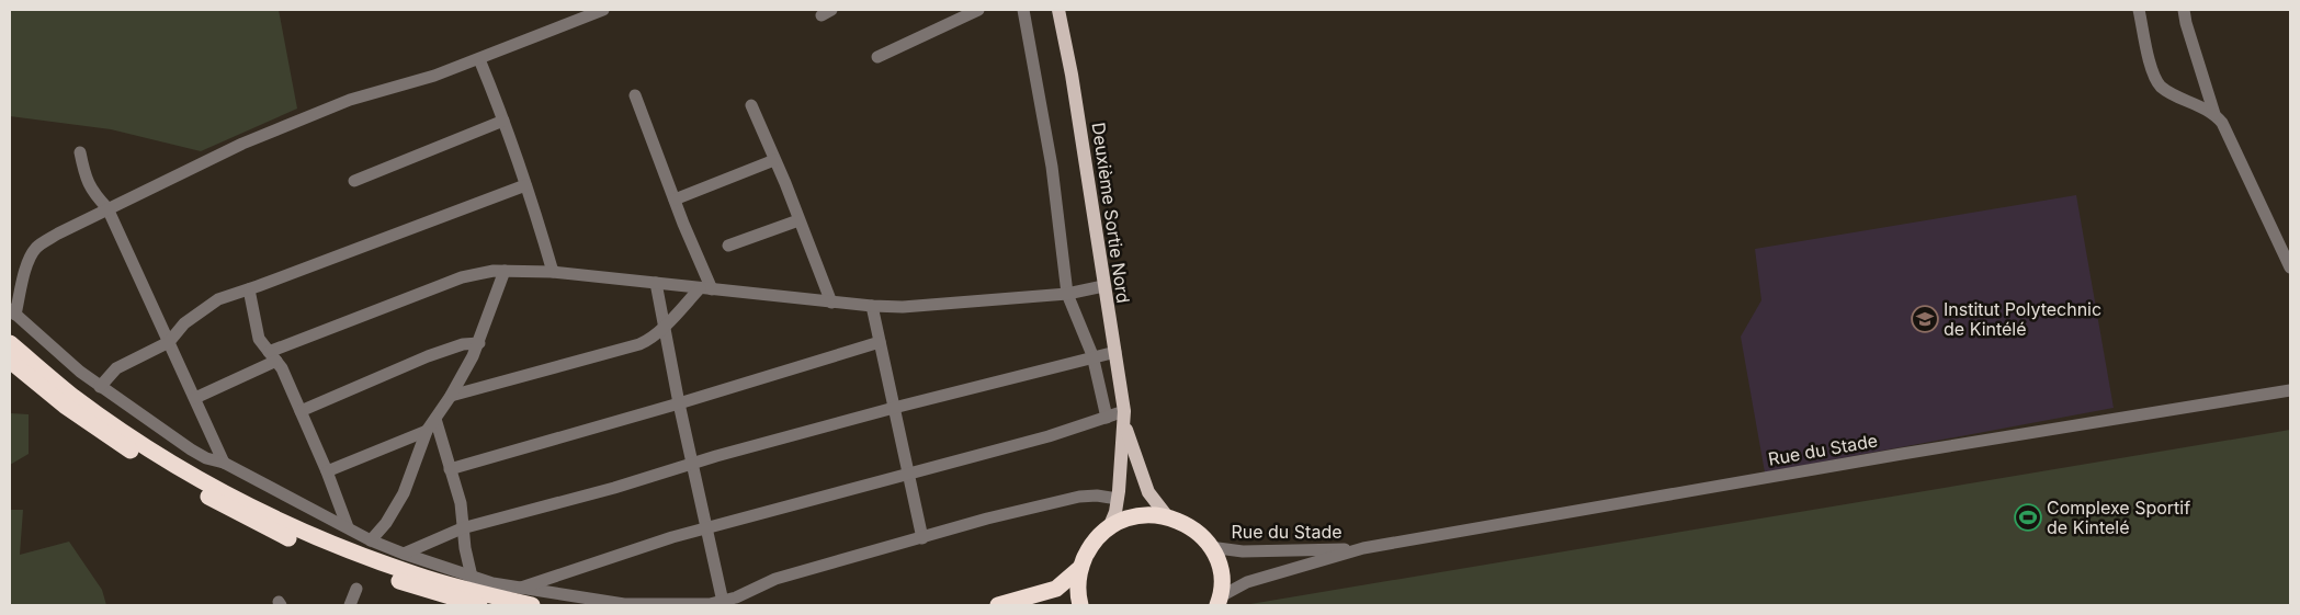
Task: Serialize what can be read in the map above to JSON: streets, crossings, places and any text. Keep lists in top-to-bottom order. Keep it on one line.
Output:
{"streets":{"main road":["Deuxième Sortie Nord"],"street":["Rue du Stade"]},"places":{"school or university":["Institut Polytechnic de Kintélé"],"sports":["Complexe Sportif de Kintelé"]}}
